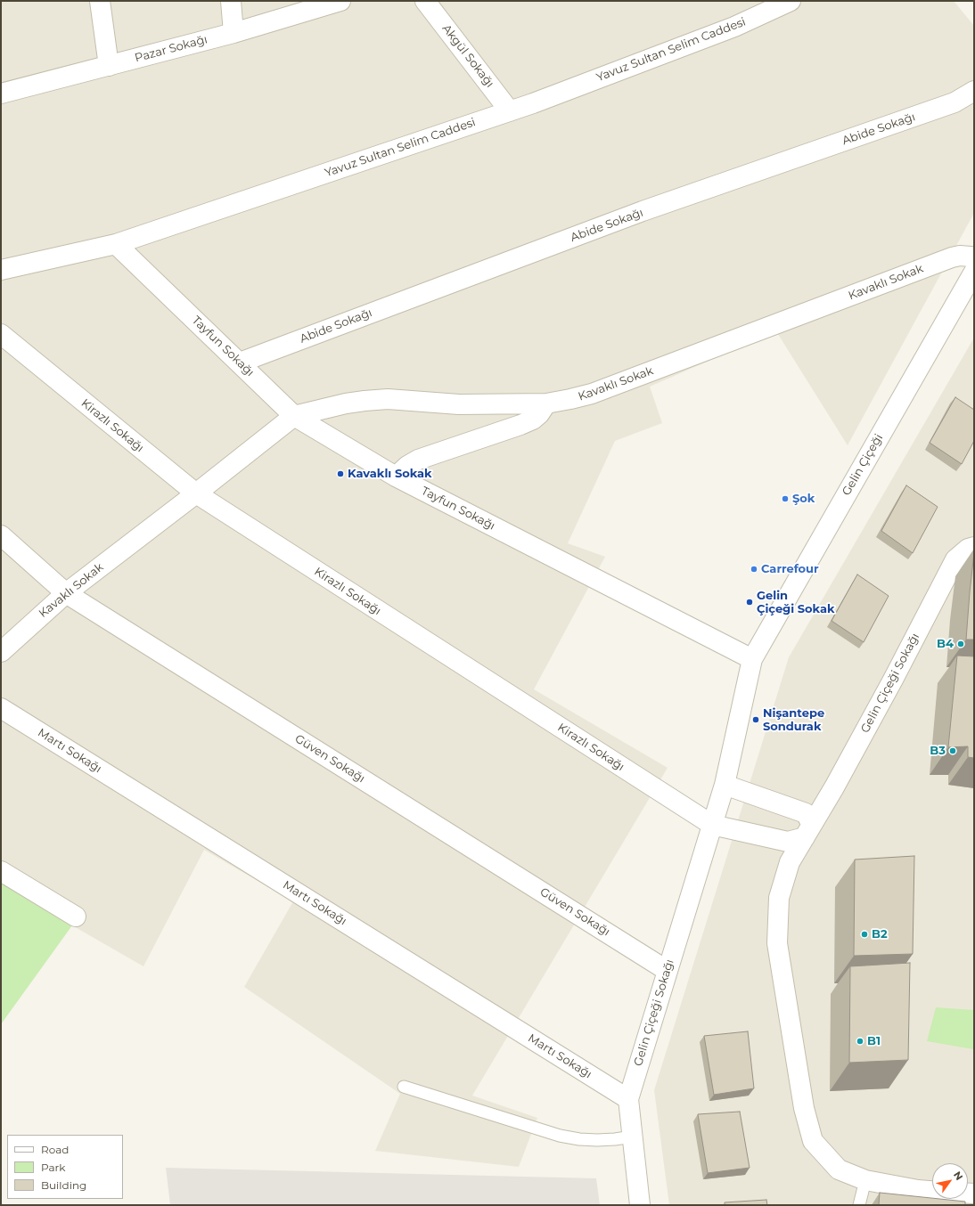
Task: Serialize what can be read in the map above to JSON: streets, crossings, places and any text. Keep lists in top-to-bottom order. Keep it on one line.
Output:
{"streets":{"street":["Pazar Sokağı","Yavuz Sultan Selim Caddesi","Akgül Sokağı","Abide Sokağı","Kavaklı Sokak","Tayfun Sokağı","Kirazlı Sokağı","Gelin Çiçeği","Gelin Çiçeği Sokağı","Martı Sokağı","Güven Sokağı"]},"crossings":[["Yavuz Sultan Selim Caddesi","Akgül Sokağı"],["Yavuz Sultan Selim Caddesi","Tayfun Sokağı"],["Abide Sokağı","Tayfun Sokağı"],["Kavaklı Sokak","Tayfun Sokağı"],["Kavaklı Sokak","Kirazlı Sokağı"],["Kavaklı Sokak","Güven Sokağı"],["Tayfun Sokağı","Gelin Çiçeği"],["Tayfun Sokağı","Gelin Çiçeği Sokağı"],["Kirazlı Sokağı","Gelin Çiçeği Sokağı"],["Gelin Çiçeği","Gelin Çiçeği Sokağı"],["Gelin Çiçeği Sokağı","Martı Sokağı"],["Gelin Çiçeği Sokağı","Güven Sokağı"]],"places":["Kavaklı Sokak","Şok","Carrefour","Gelin Çiçeği Sokak","B4","Nişantepe Sondurak","B3","B2","B1"],"legend":["Road","Park","Building"],"north":"top right"}
